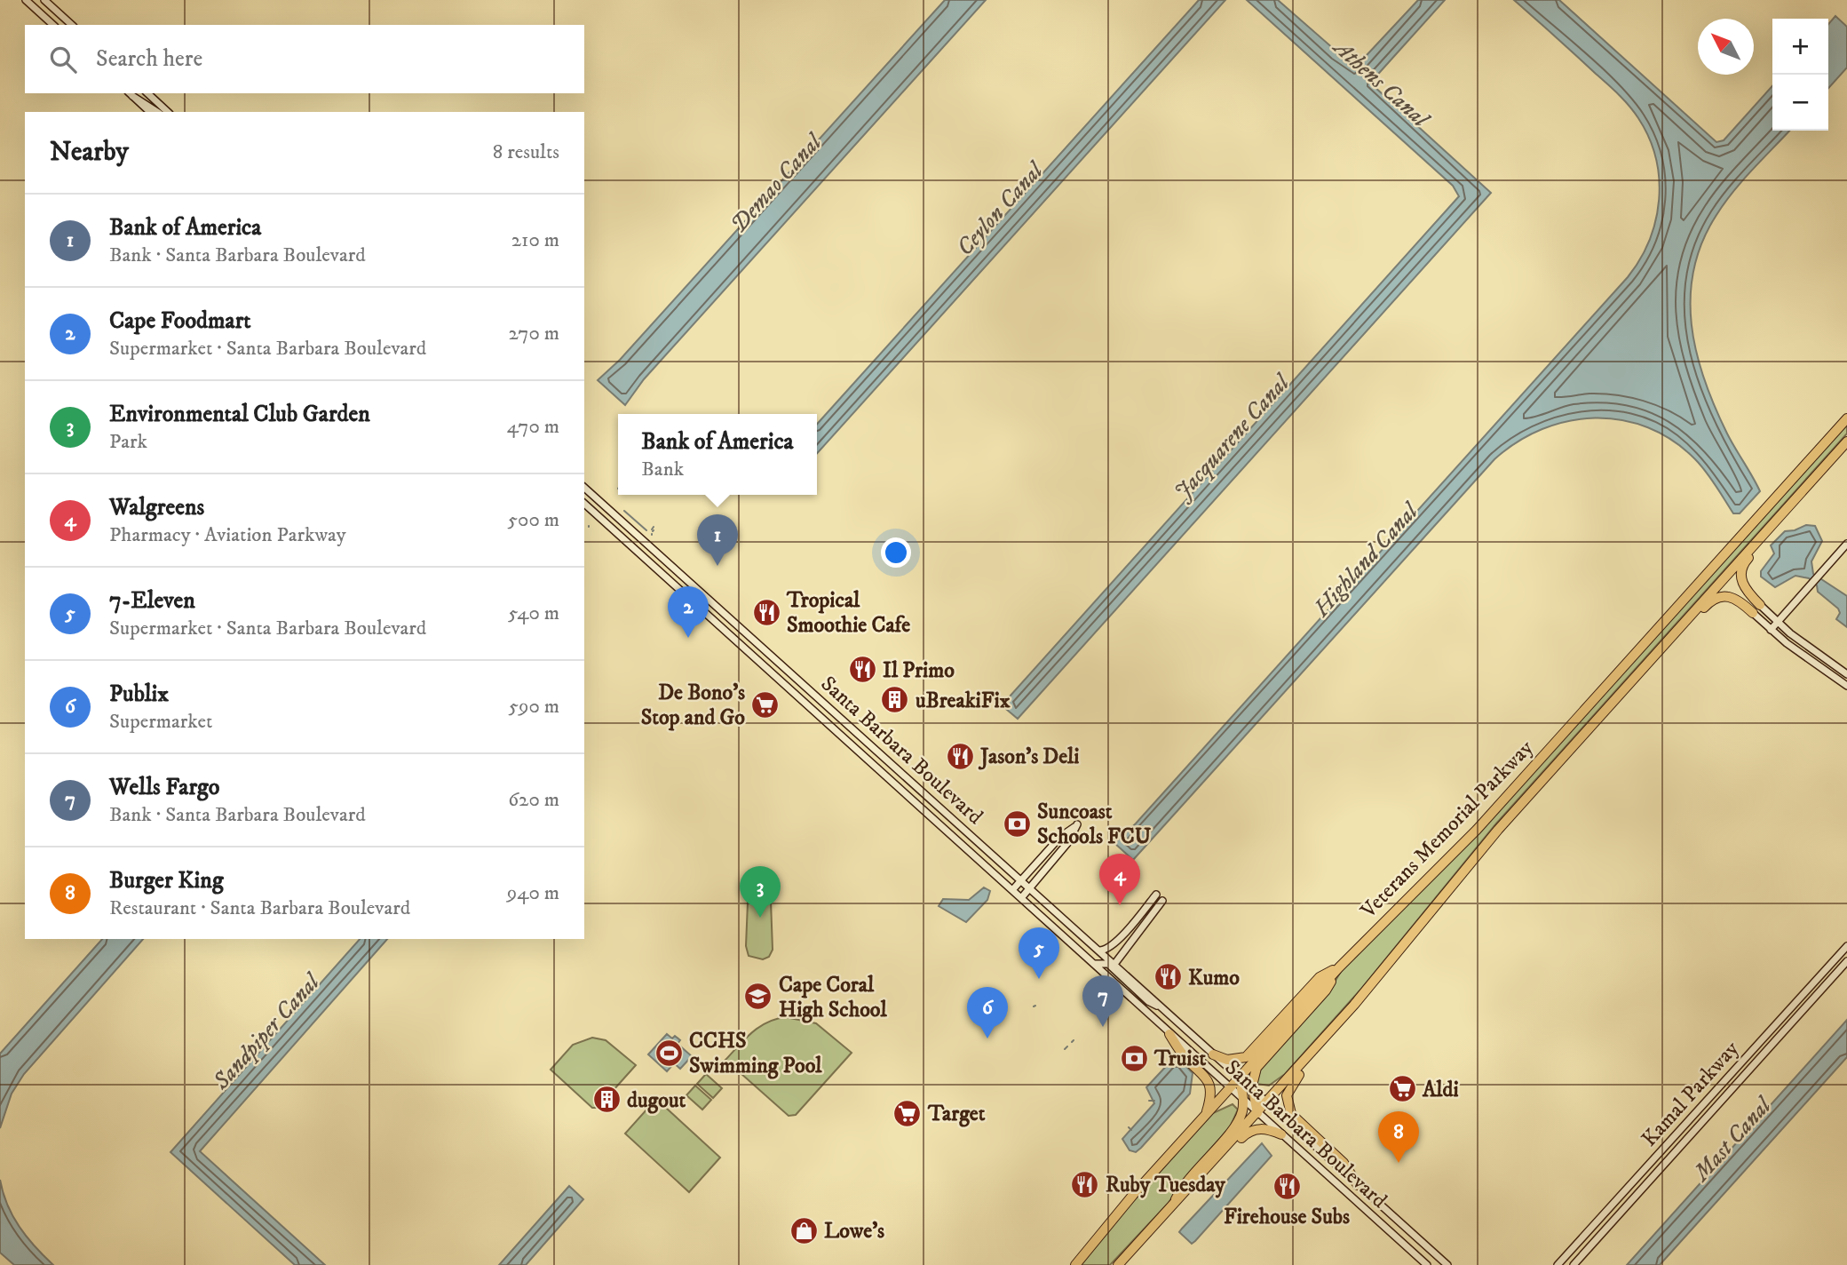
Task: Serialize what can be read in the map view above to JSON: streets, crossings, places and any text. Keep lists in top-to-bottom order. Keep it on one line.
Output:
{"streets":{"highway":["Veterans Memorial Parkway"],"main road":["Santa Barbara Boulevard","Kamal Parkway"]},"crossings":[["Santa Barbara Boulevard","Veterans Memorial Parkway"]],"water":["Athens Canal","Demao Canal","Ceylon Canal","Jacquarene Canal","Highland Canal","Sandpiper Canal","Mast Canal"],"places":{"restaurant":["Tropical Smoothie Cafe","Il Primo","Jason's Deli","Kumo","Ruby Tuesday","Firehouse Subs"],"building":["uBreakiFix","dugout"],"supermarket":["De Bono's Stop and Go","Aldi","Target"],"bank":["Suncoast Schools FCU","Truist"],"school or university":["Cape Coral High School"],"sports":["CCHS Swimming Pool"],"shop":["Lowe's"]},"north":"top left","page":{"map_buttons":["+","−"],"search":"Search here","heading":["Nearby","8 results"],"list":[{"mark":"1","name":"Bank of America","note":"Bank · Santa Barbara Boulevard","value":"210 m"},{"mark":"2","name":"Cape Foodmart","note":"Supermarket · Santa Barbara Boulevard","value":"270 m"},{"mark":"3","name":"Environmental Club Garden","note":"Park","value":"470 m"},{"mark":"4","name":"Walgreens","note":"Pharmacy · Aviation Parkway","value":"500 m"},{"mark":"5","name":"7-Eleven","note":"Supermarket · Santa Barbara Boulevard","value":"540 m"},{"mark":"6","name":"Publix","note":"Supermarket","value":"590 m"},{"mark":"7","name":"Wells Fargo","note":"Bank · Santa Barbara Boulevard","value":"620 m"},{"mark":"8","name":"Burger King","note":"Restaurant · Santa Barbara Boulevard","value":"940 m"}],"popup":["Bank of America","Bank"],"pins":["1","2","4","3","5","7","6","8"]}}
